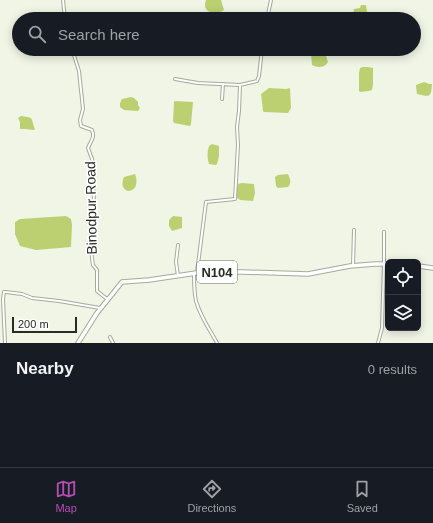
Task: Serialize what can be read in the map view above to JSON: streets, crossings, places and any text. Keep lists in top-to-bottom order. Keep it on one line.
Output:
{"streets":{"highway":["N104"],"street":["Binodpur Road"]},"crossings":[["Binodpur Road","N104"]],"scale_bar":"200 m","page":{"search":"Search here","scale":"200 m","heading":["Nearby","0 results"],"nav":["Map","Directions","Saved"]}}
